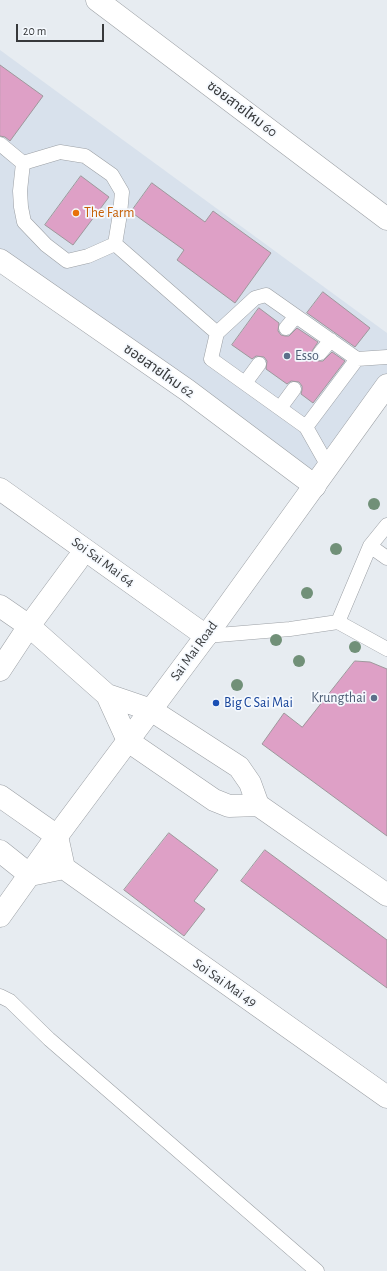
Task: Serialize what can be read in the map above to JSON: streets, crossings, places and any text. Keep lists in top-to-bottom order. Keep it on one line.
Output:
{"streets":{"street":["ซอยสายไหม 60","ซอยสายไหม 62","Soi Sai Mai 64","Sai Mai Road","Soi Sai Mai 49"]},"crossings":[["ซอยสายไหม 62","Sai Mai Road"],["Soi Sai Mai 64","Sai Mai Road"]],"places":["The Farm","Esso","Krungthai","Big C Sai Mai"],"scale_bar":"20 m"}
